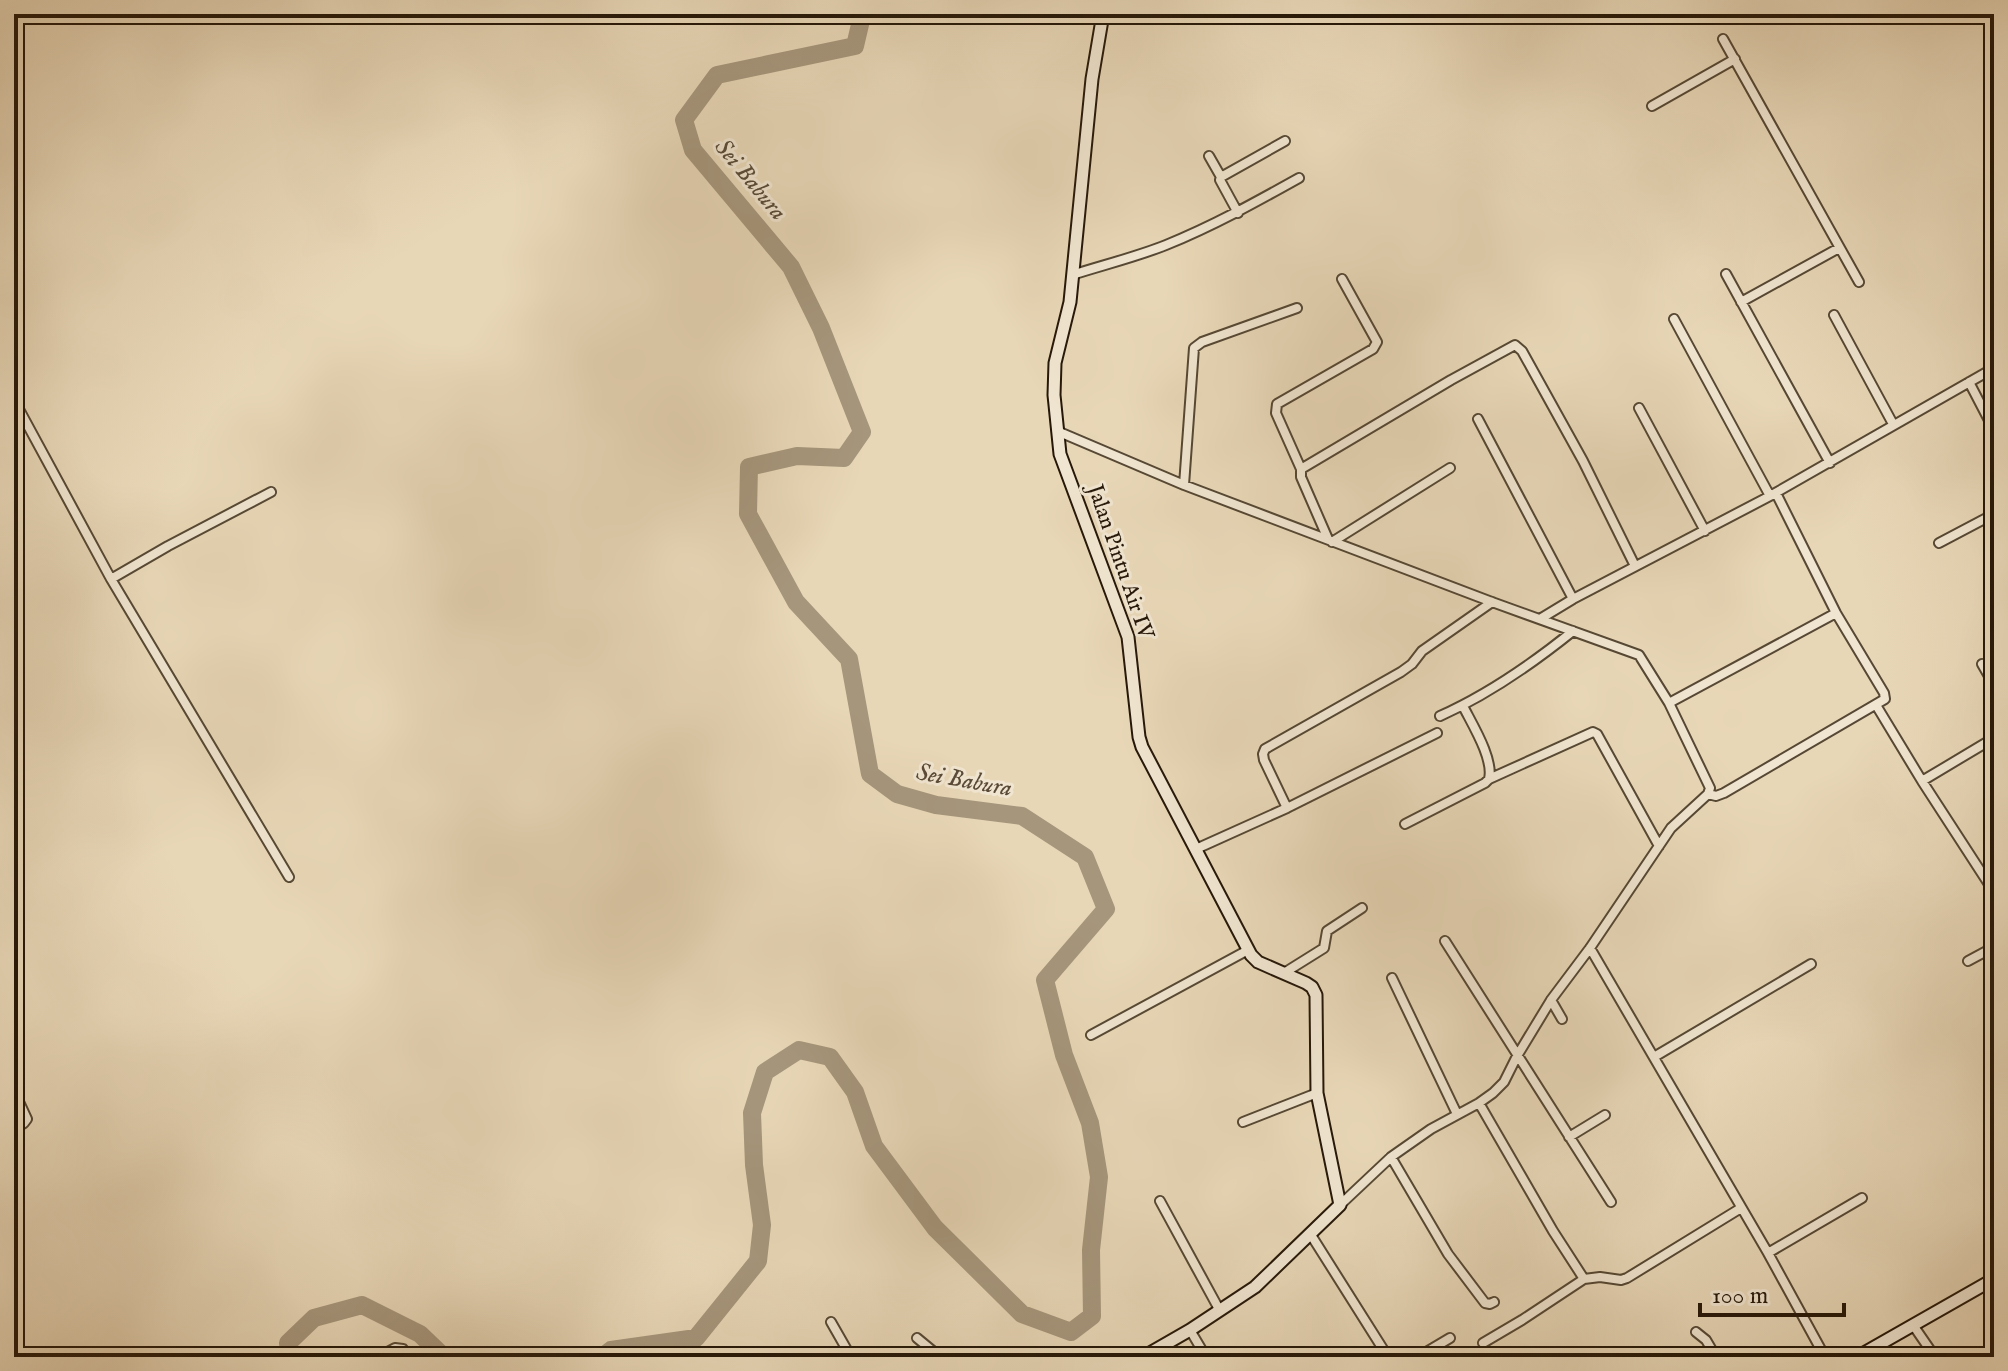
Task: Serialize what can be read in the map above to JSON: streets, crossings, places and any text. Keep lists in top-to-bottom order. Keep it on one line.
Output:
{"streets":{"main road":["Jalan Pintu Air IV"]},"water":["Sei Babura"],"scale_bar":"100 m"}
